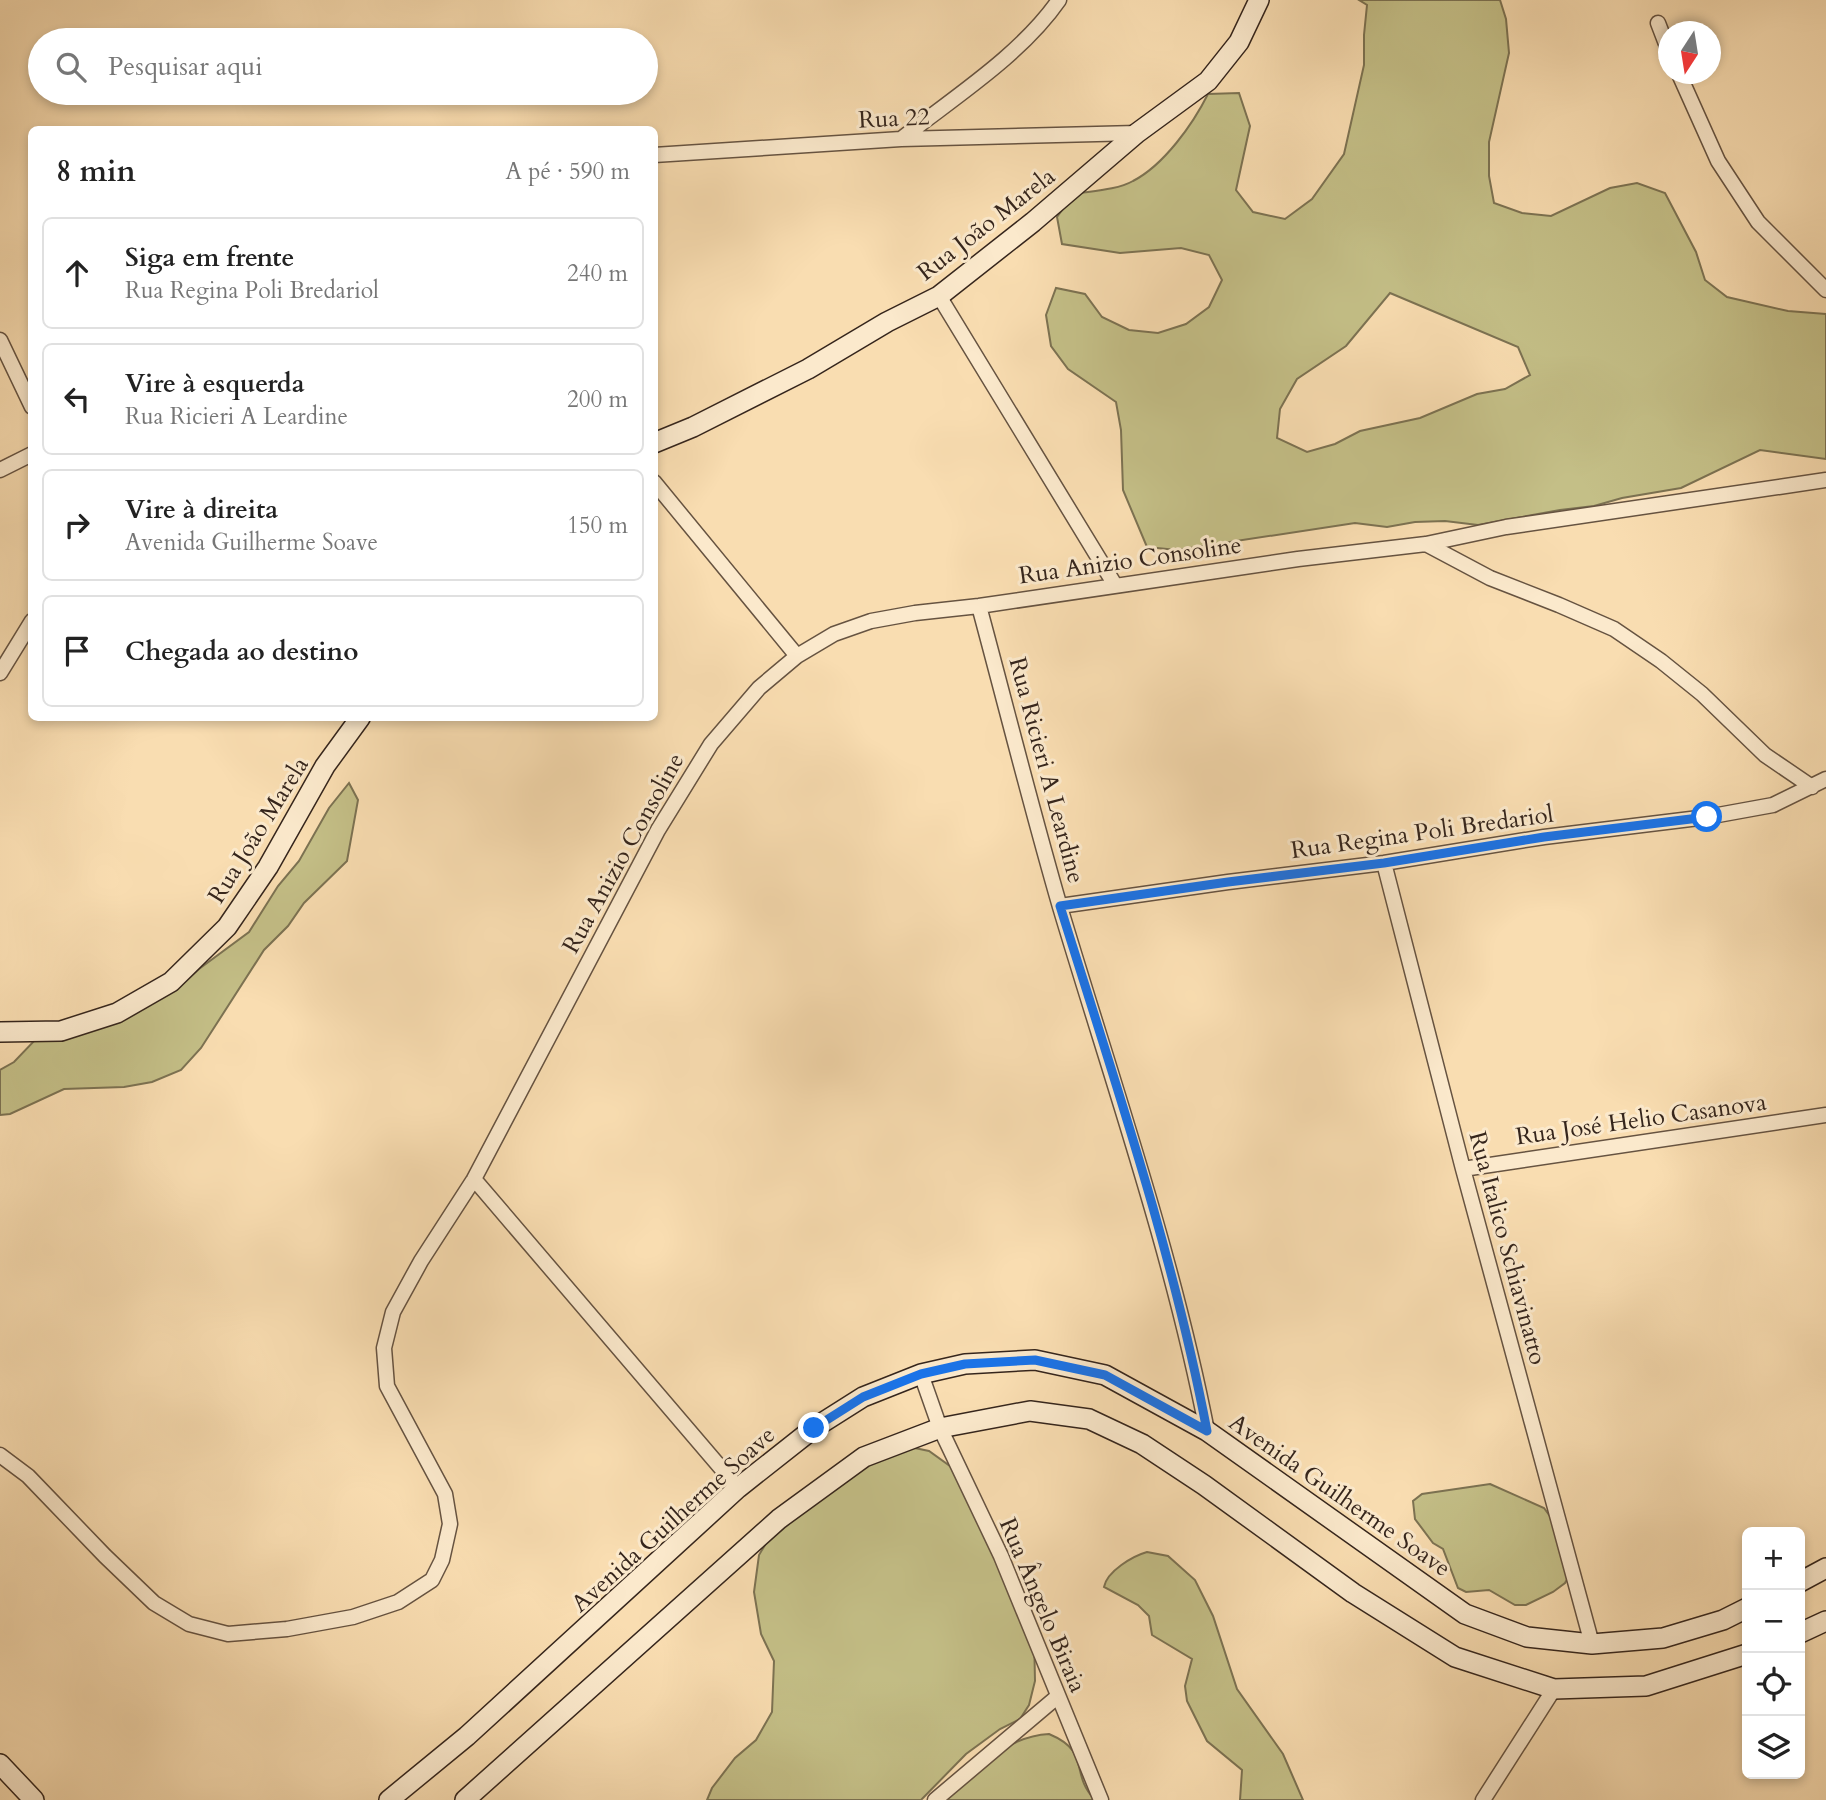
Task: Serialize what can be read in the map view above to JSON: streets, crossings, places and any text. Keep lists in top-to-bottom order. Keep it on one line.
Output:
{"streets":{"street":["Rua 22","Rua João Marela","Rua Anizio Consoline","Rua Ricieri A Leardine","Rua Regina Poli Bredariol","Rua José Helio Casanova","Rua Italico Schiavinatto","Avenida Guilherme Soave","Rua Ângelo Biraia"]},"crossings":[["Rua 22","Rua João Marela"],["Rua Anizio Consoline","Rua Ricieri A Leardine"],["Rua Ricieri A Leardine","Rua Regina Poli Bredariol"],["Rua Ricieri A Leardine","Avenida Guilherme Soave"],["Rua Regina Poli Bredariol","Rua Italico Schiavinatto"],["Rua José Helio Casanova","Rua Italico Schiavinatto"],["Rua Italico Schiavinatto","Avenida Guilherme Soave"],["Avenida Guilherme Soave","Rua Ângelo Biraia"]],"north":"bottom","page":{"search":"Pesquisar aqui","heading":["8 min","A pé · 590 m"],"list":[["Siga em frente","Rua Regina Poli Bredariol","240 m"],["Vire à esquerda","Rua Ricieri A Leardine","200 m"],["Vire à direita","Avenida Guilherme Soave","150 m"],"Chegada ao destino"],"map_buttons":["+","−"]}}
